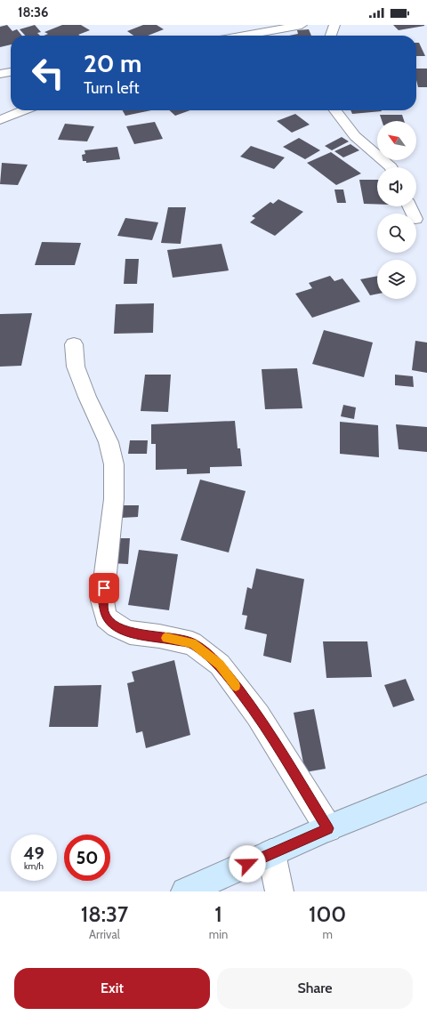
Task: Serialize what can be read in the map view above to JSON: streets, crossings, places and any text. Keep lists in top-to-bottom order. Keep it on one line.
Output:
{"north":"top left","page":{"status":"18:36","turn":["20 m","Turn left"],"speed":"49 km/h","limit":"50","eta":["18:37","Arrival","1","min","100","m"],"buttons":["Exit","Share"]}}
